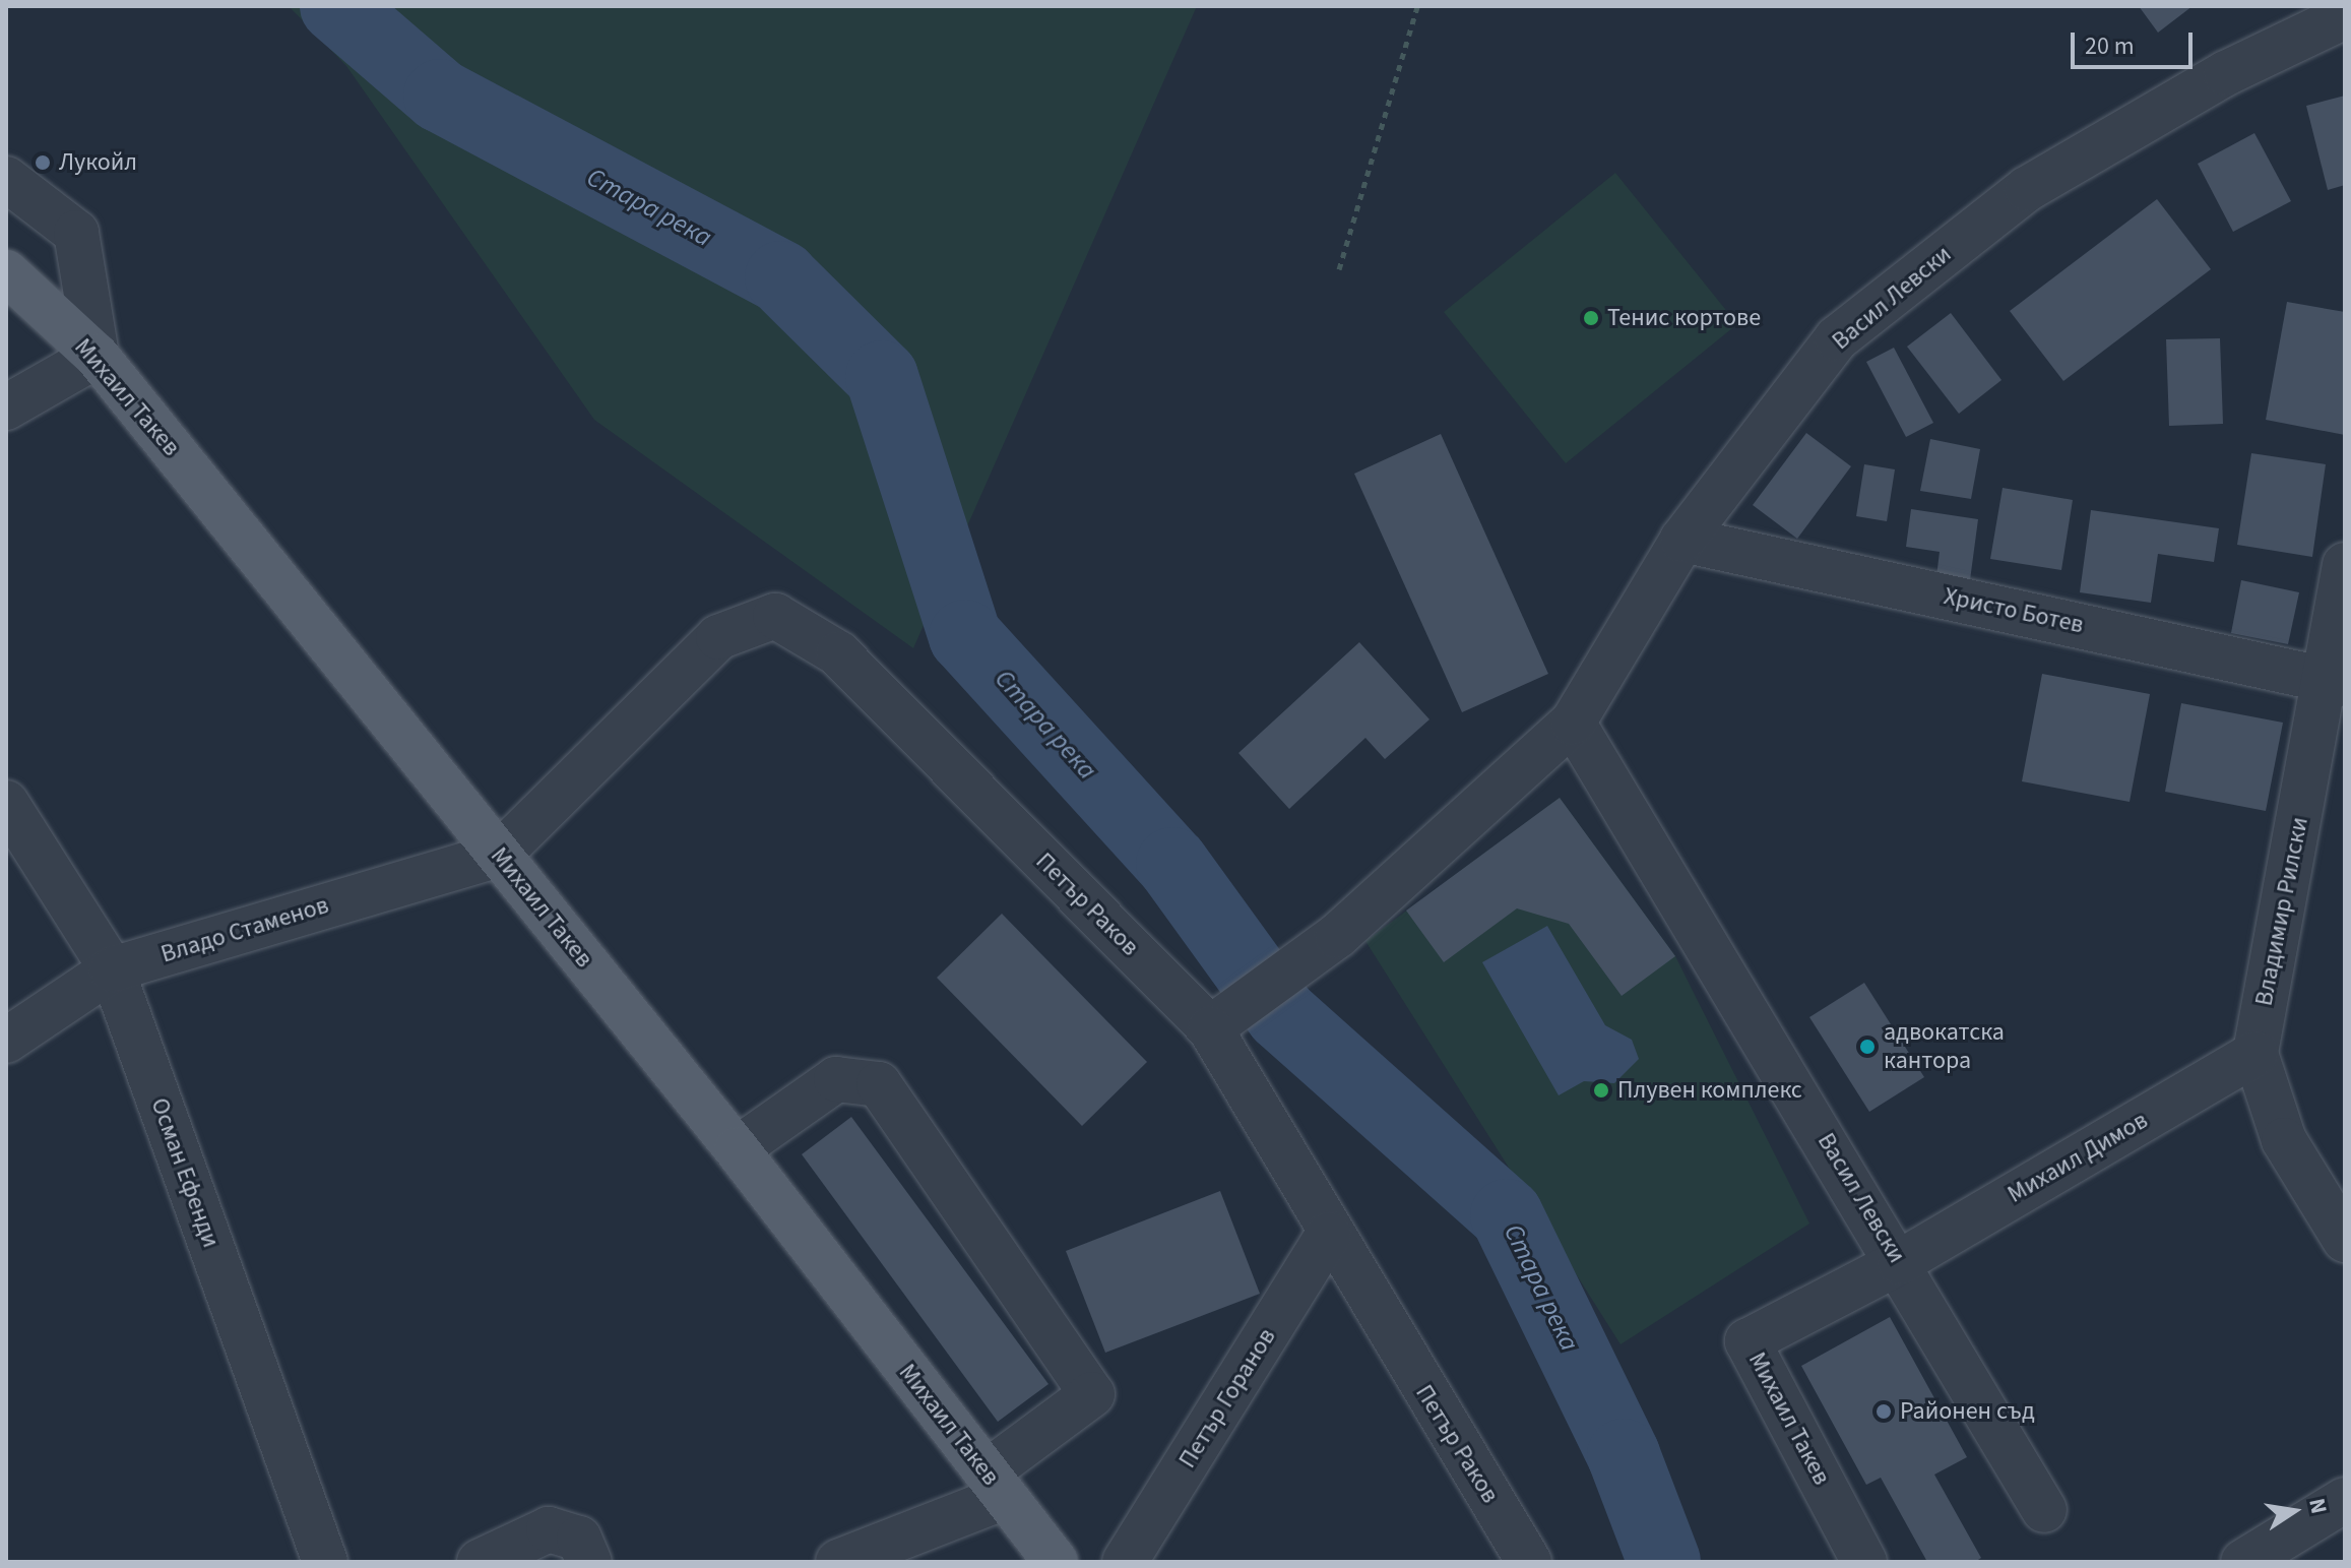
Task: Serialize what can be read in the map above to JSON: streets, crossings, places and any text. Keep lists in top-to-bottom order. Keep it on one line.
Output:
{"streets":{"main road":["Михаил Такев"],"street":["Васил Левски","Христо Ботев","Петър Раков","Владимир Рилски","Владо Стаменов","Михаил Димов","Осман Ефенди","Петър Горанов"]},"crossings":[["Васил Левски","Михаил Такев"],["Васил Левски","Христо Ботев"],["Васил Левски","Петър Раков"],["Васил Левски","Михаил Димов"],["Михаил Такев","Петър Раков"],["Михаил Такев","Владо Стаменов"],["Михаил Такев","Михаил Димов"],["Христо Ботев","Владимир Рилски"],["Петър Раков","Владо Стаменов"],["Петър Раков","Петър Горанов"],["Владимир Рилски","Михаил Димов"],["Владо Стаменов","Осман Ефенди"]],"water":["Стара река"],"places":["Лукойл","Тенис кортове","адвокатска кантора","Плувен комплекс","Районен съд"],"scale_bar":"20 m","north":"right"}
